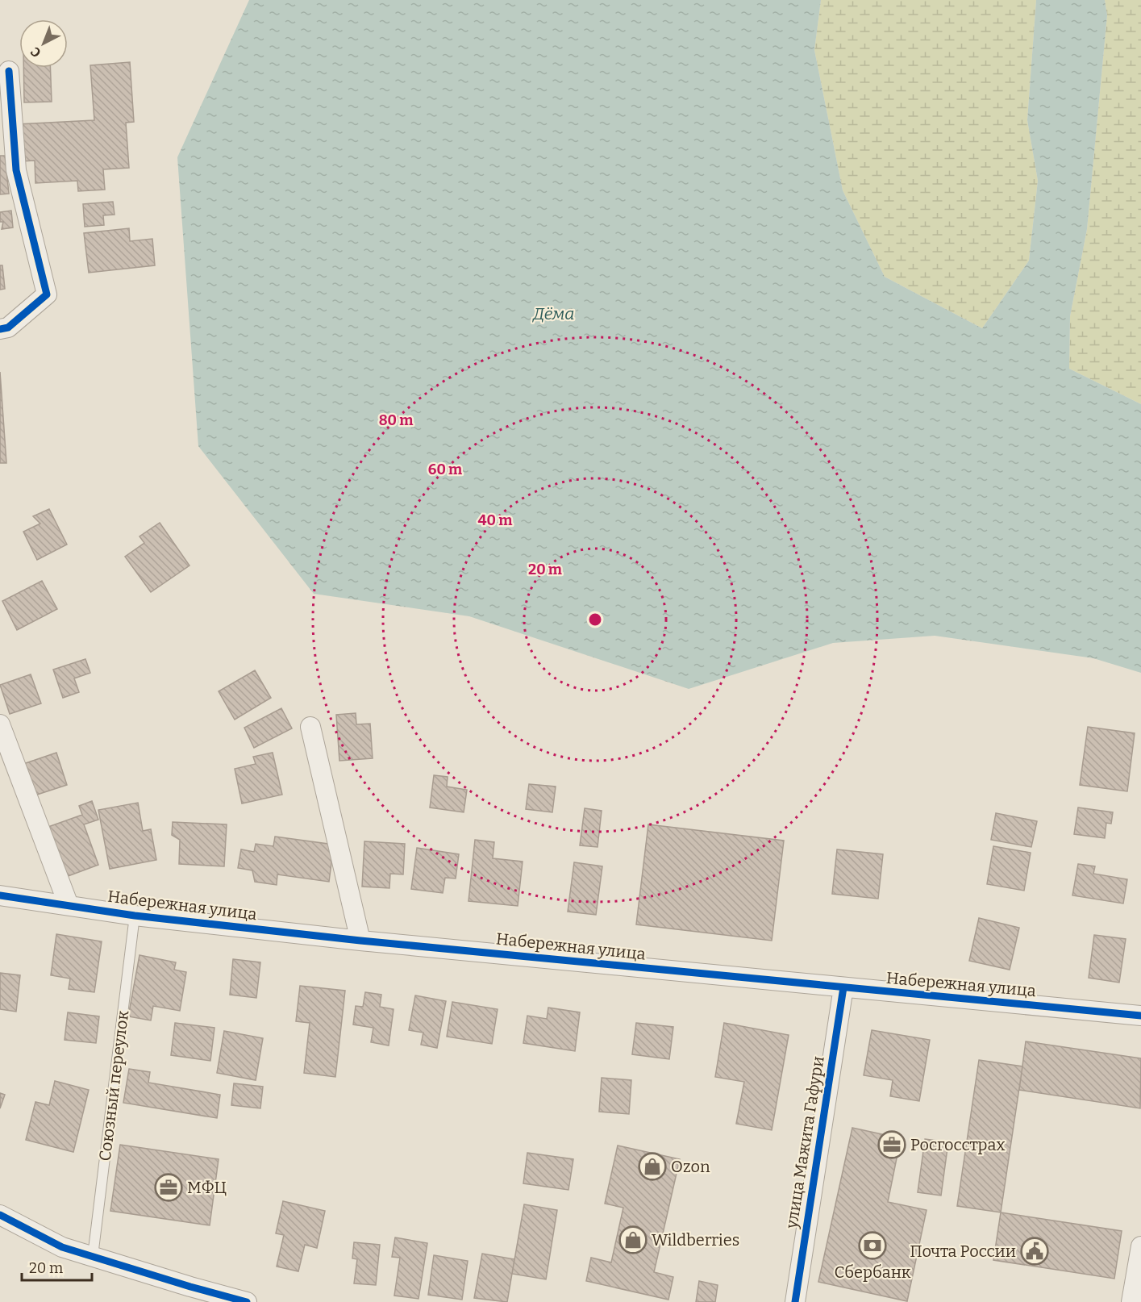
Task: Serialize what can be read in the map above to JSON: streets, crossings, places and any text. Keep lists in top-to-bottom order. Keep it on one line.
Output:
{"streets":{"street":["Набережная улица","улица Мажита Гафури"],"lane":["Союзный переулок"]},"crossings":[["Набережная улица","Союзный переулок"],["Набережная улица","улица Мажита Гафури"]],"water":["Дёма"],"places":{"office":["Росгосстрах","МФЦ"],"shop":["Ozon","Wildberries"],"bank":["Сбербанк"],"public building":["Почта России"]},"scale_bar":"20 m","north":"bottom left","rings":["80 m","60 m","40 m","20 m"]}
